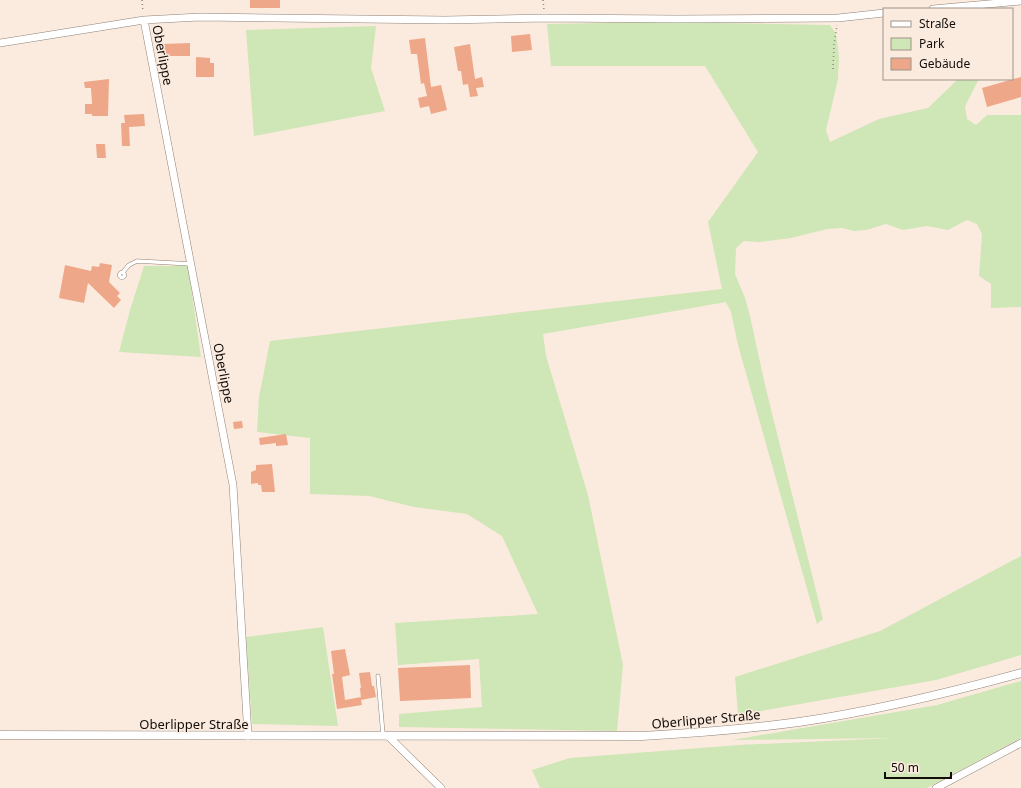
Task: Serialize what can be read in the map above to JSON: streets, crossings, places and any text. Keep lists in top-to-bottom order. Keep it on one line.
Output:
{"streets":{"street":["Oberlippe","Oberlipper Straße"]},"crossings":[["Oberlippe","Oberlipper Straße"]],"legend":["Straße","Park","Gebäude"],"scale_bar":"50 m"}
